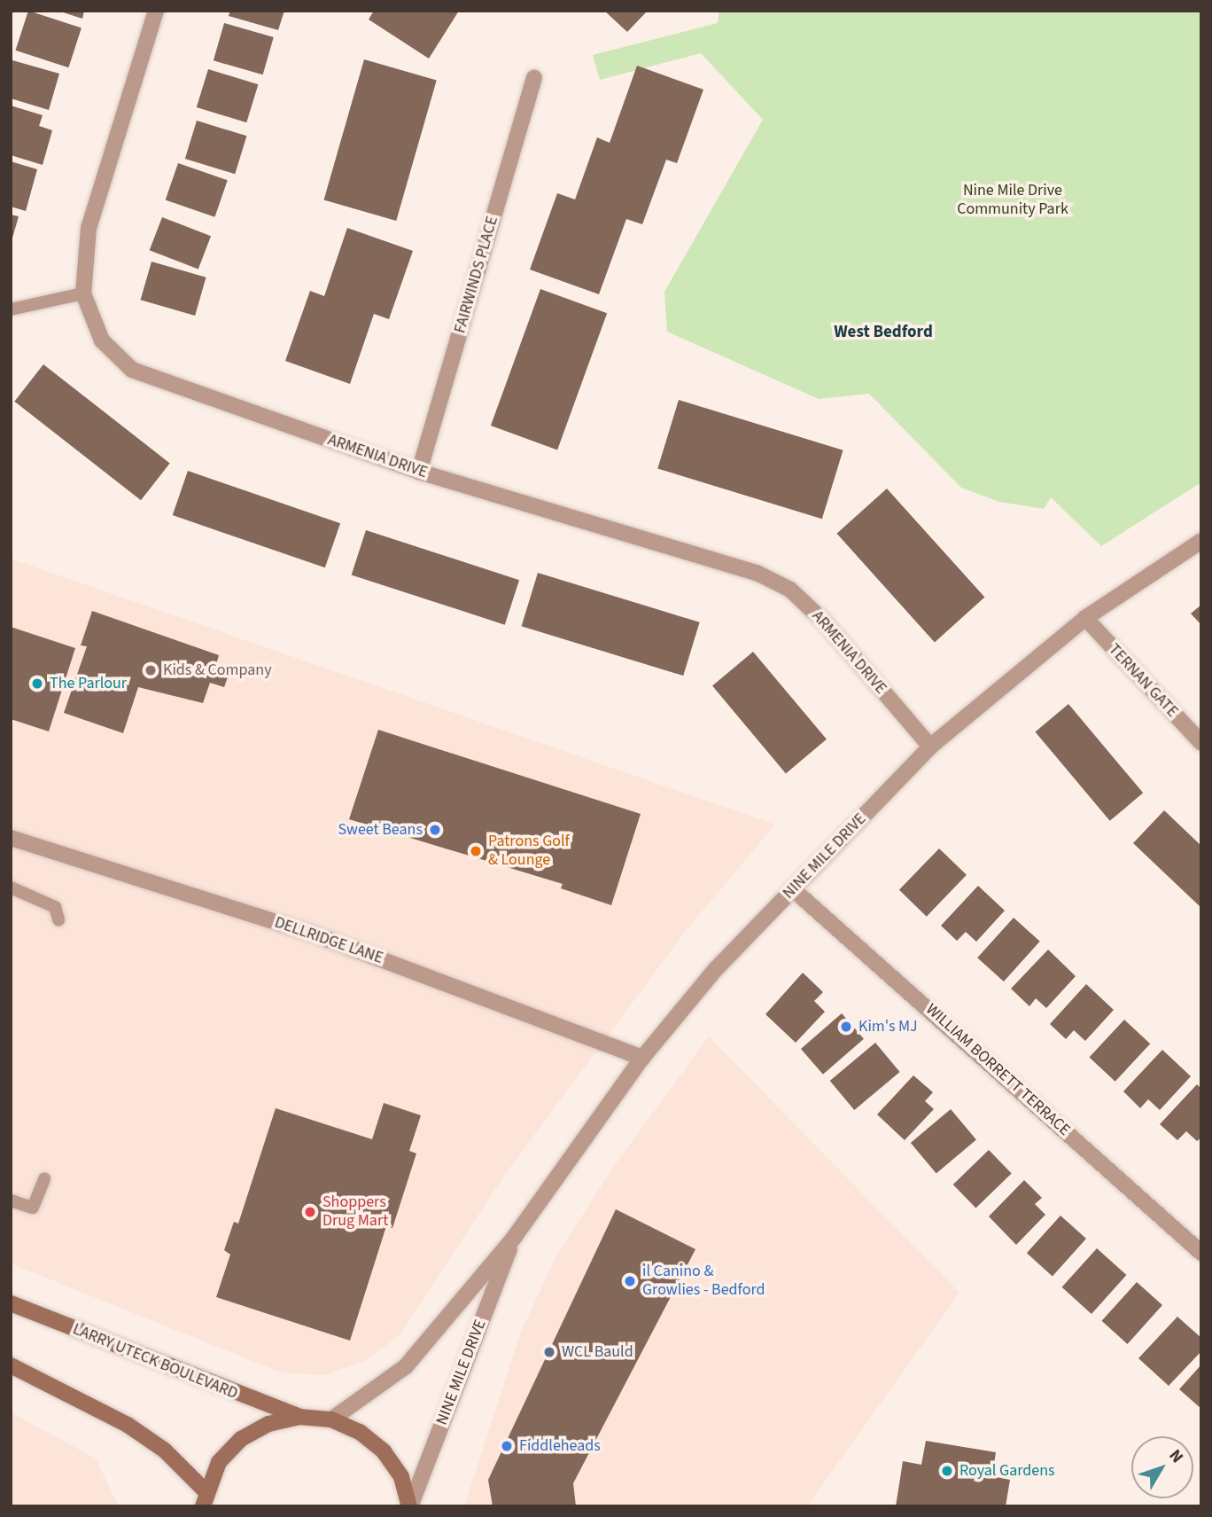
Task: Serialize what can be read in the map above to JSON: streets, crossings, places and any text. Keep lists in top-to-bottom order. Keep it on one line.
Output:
{"streets":{"main road":["LARRY UTECK BOULEVARD"],"street":["FAIRWINDS PLACE","ARMENIA DRIVE","TERNAN GATE","NINE MILE DRIVE","DELLRIDGE LANE","WILLIAM BORRETT TERRACE"]},"crossings":[["FAIRWINDS PLACE","ARMENIA DRIVE"],["ARMENIA DRIVE","NINE MILE DRIVE"],["TERNAN GATE","NINE MILE DRIVE"],["NINE MILE DRIVE","DELLRIDGE LANE"],["NINE MILE DRIVE","WILLIAM BORRETT TERRACE"]],"districts":["West Bedford"],"parks":["Nine Mile Drive Community Park"],"places":["Kids & Company","The Parlour","Sweet Beans","Patrons Golf & Lounge","Kim's MJ","Shoppers Drug Mart","il Canino & Growlies - Bedford","WCL Bauld","Fiddleheads","Royal Gardens"],"north":"top right"}
